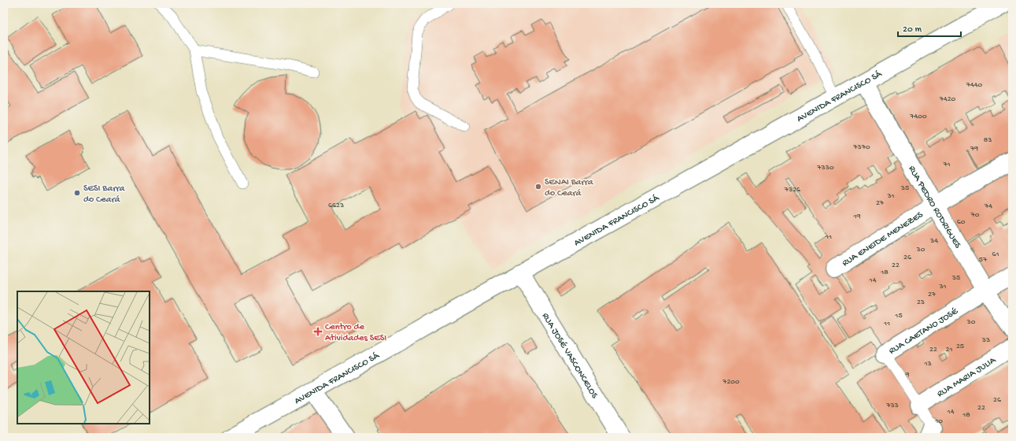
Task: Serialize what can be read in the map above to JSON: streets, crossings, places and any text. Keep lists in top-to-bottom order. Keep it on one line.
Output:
{"streets":{"street":["AVENIDA FRANCISCO SÁ","RUA PEDRO RODRIGUES","RUA ENEIDE MENEZES","RUA CAETANO JOSÉ","RUA JOSÉ VASCONCELOS","RUA MARIA JULIA"]},"crossings":[["AVENIDA FRANCISCO SÁ","RUA PEDRO RODRIGUES"],["AVENIDA FRANCISCO SÁ","RUA JOSÉ VASCONCELOS"],["RUA PEDRO RODRIGUES","RUA ENEIDE MENEZES"],["RUA PEDRO RODRIGUES","RUA CAETANO JOSÉ"],["RUA CAETANO JOSÉ","RUA MARIA JULIA"]],"places":{"other":["SENAI Barra do Ceará","SESI Barra do Ceará"],"health":["Centro de Atividades SESI"]},"house_numbers":["7440","7420","7400","83","7370","79","71","7330","35","7326","31","27","6623","74","70","19","60","11","34","30","61","26","57","22","18","35","14","31","27","23","15","30","11","33","25","22","21","13","9","7200","26","733","22","14","18","10"],"scale_bar":"20 m"}
